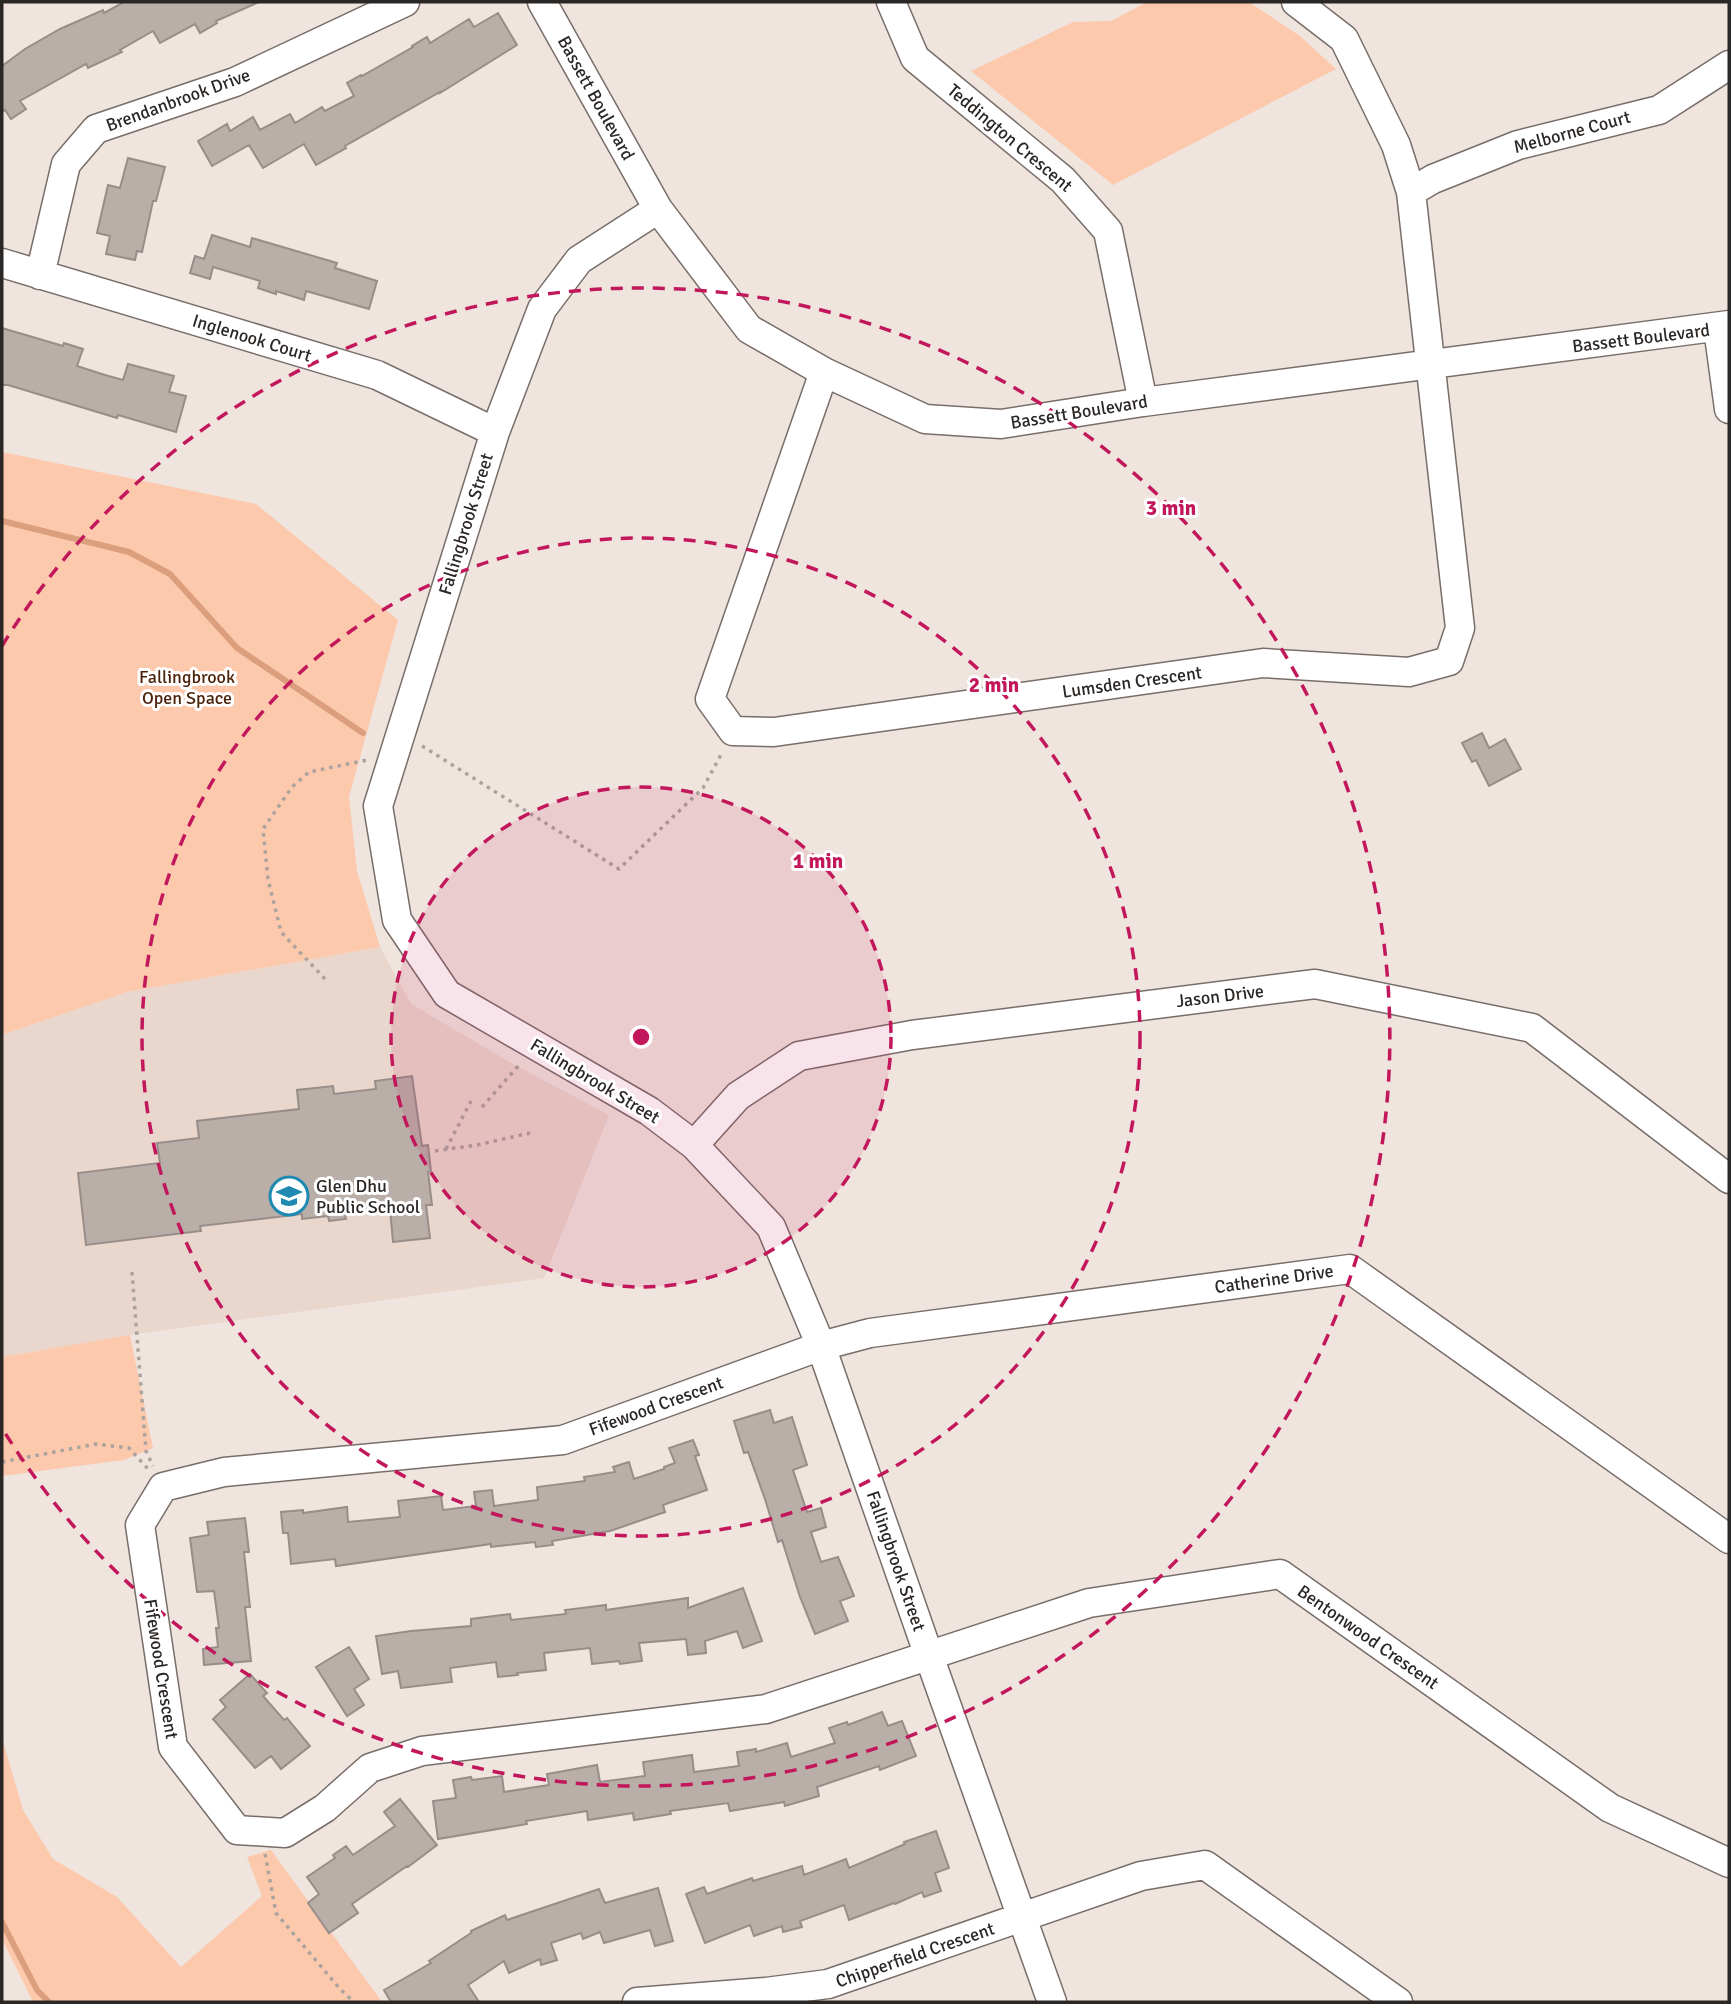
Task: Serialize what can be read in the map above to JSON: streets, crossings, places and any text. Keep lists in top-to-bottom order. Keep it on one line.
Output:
{"streets":{"street":["Bassett Boulevard","Brendanbrook Drive","Melborne Court","Teddington Crescent","Inglenook Court","Fallingbrook Street","Lumsden Crescent","Jason Drive","Catherine Drive","Fifewood Crescent","Bentonwood Crescent","Chipperfield Crescent"]},"crossings":[["Bassett Boulevard","Teddington Crescent"],["Bassett Boulevard","Fallingbrook Street"],["Bassett Boulevard","Lumsden Crescent"],["Brendanbrook Drive","Inglenook Court"],["Inglenook Court","Fallingbrook Street"],["Fallingbrook Street","Jason Drive"],["Fallingbrook Street","Catherine Drive"],["Fallingbrook Street","Fifewood Crescent"],["Fallingbrook Street","Bentonwood Crescent"],["Fallingbrook Street","Chipperfield Crescent"],["Catherine Drive","Fifewood Crescent"],["Fifewood Crescent","Bentonwood Crescent"]],"parks":["Fallingbrook Open Space"],"places":{"school or university":["Glen Dhu Public School"]},"rings":["3 min","2 min","1 min"]}
